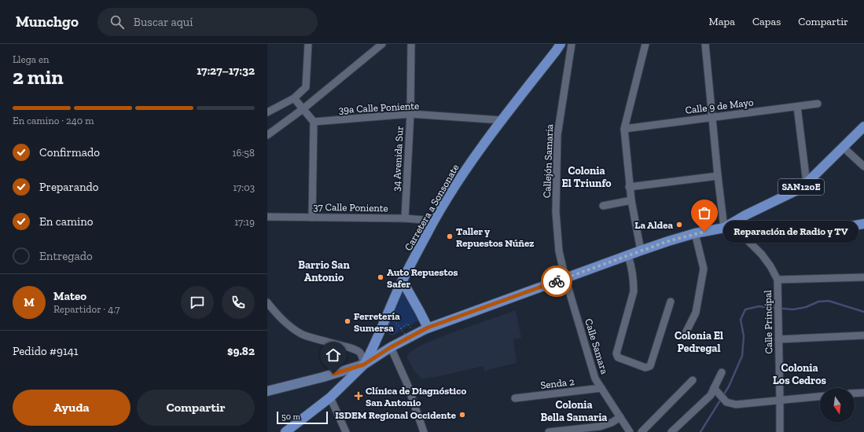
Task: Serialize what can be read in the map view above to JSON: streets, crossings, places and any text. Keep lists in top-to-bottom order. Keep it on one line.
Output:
{"streets":{"main road":["SAN120E","Carretera a Sonsonate"],"street":["Calle 9 de Mayo","39a Calle Poniente","34 Avenida Sur","Callejón Samaria","37 Calle Poniente","Calle Principal","Calle Samara","Senda 2"]},"crossings":[["39a Calle Poniente","34 Avenida Sur"],["39a Calle Poniente","Carretera a Sonsonate"],["34 Avenida Sur","37 Calle Poniente"],["Callejón Samaria","SAN120E"],["Callejón Samaria","Calle Samara"],["SAN120E","Carretera a Sonsonate"],["SAN120E","Calle Principal"],["SAN120E","Calle Samara"],["37 Calle Poniente","Carretera a Sonsonate"],["Calle Samara","Senda 2"]],"districts":["Colonia El Triunfo","Barrio San Antonio","Colonia El Pedregal","Colonia Los Cedros","Colonia Bella Samaria"],"places":{"other":["La Aldea","Reparación de Radio y TV","Taller y Repuestos Núñez","Auto Repuestos Safer","Ferretería Sumersa","ISDEM Regional Occidente"],"health":["Clínica de Diagnóstico San Antonio"]},"scale_bar":"50 m","north":"bottom","page":{"header":"Munchgo","search":"Buscar aquí","nav":["Mapa","Capas","Compartir"],"heading":["2 min","Llega en","17:27–17:32"],"panel":["Mateo","Repartidor · 4.7","Pedido #9141","$9.82"],"bar":"En camino · 240 m","list":[["Confirmado","16:58"],["Preparando","17:03"],["En camino","17:19"],"Entregado"],"bubble":"Reparación de Radio y TV","round":"M","buttons":["Ayuda","Compartir"],"scale":"50 m"}}
